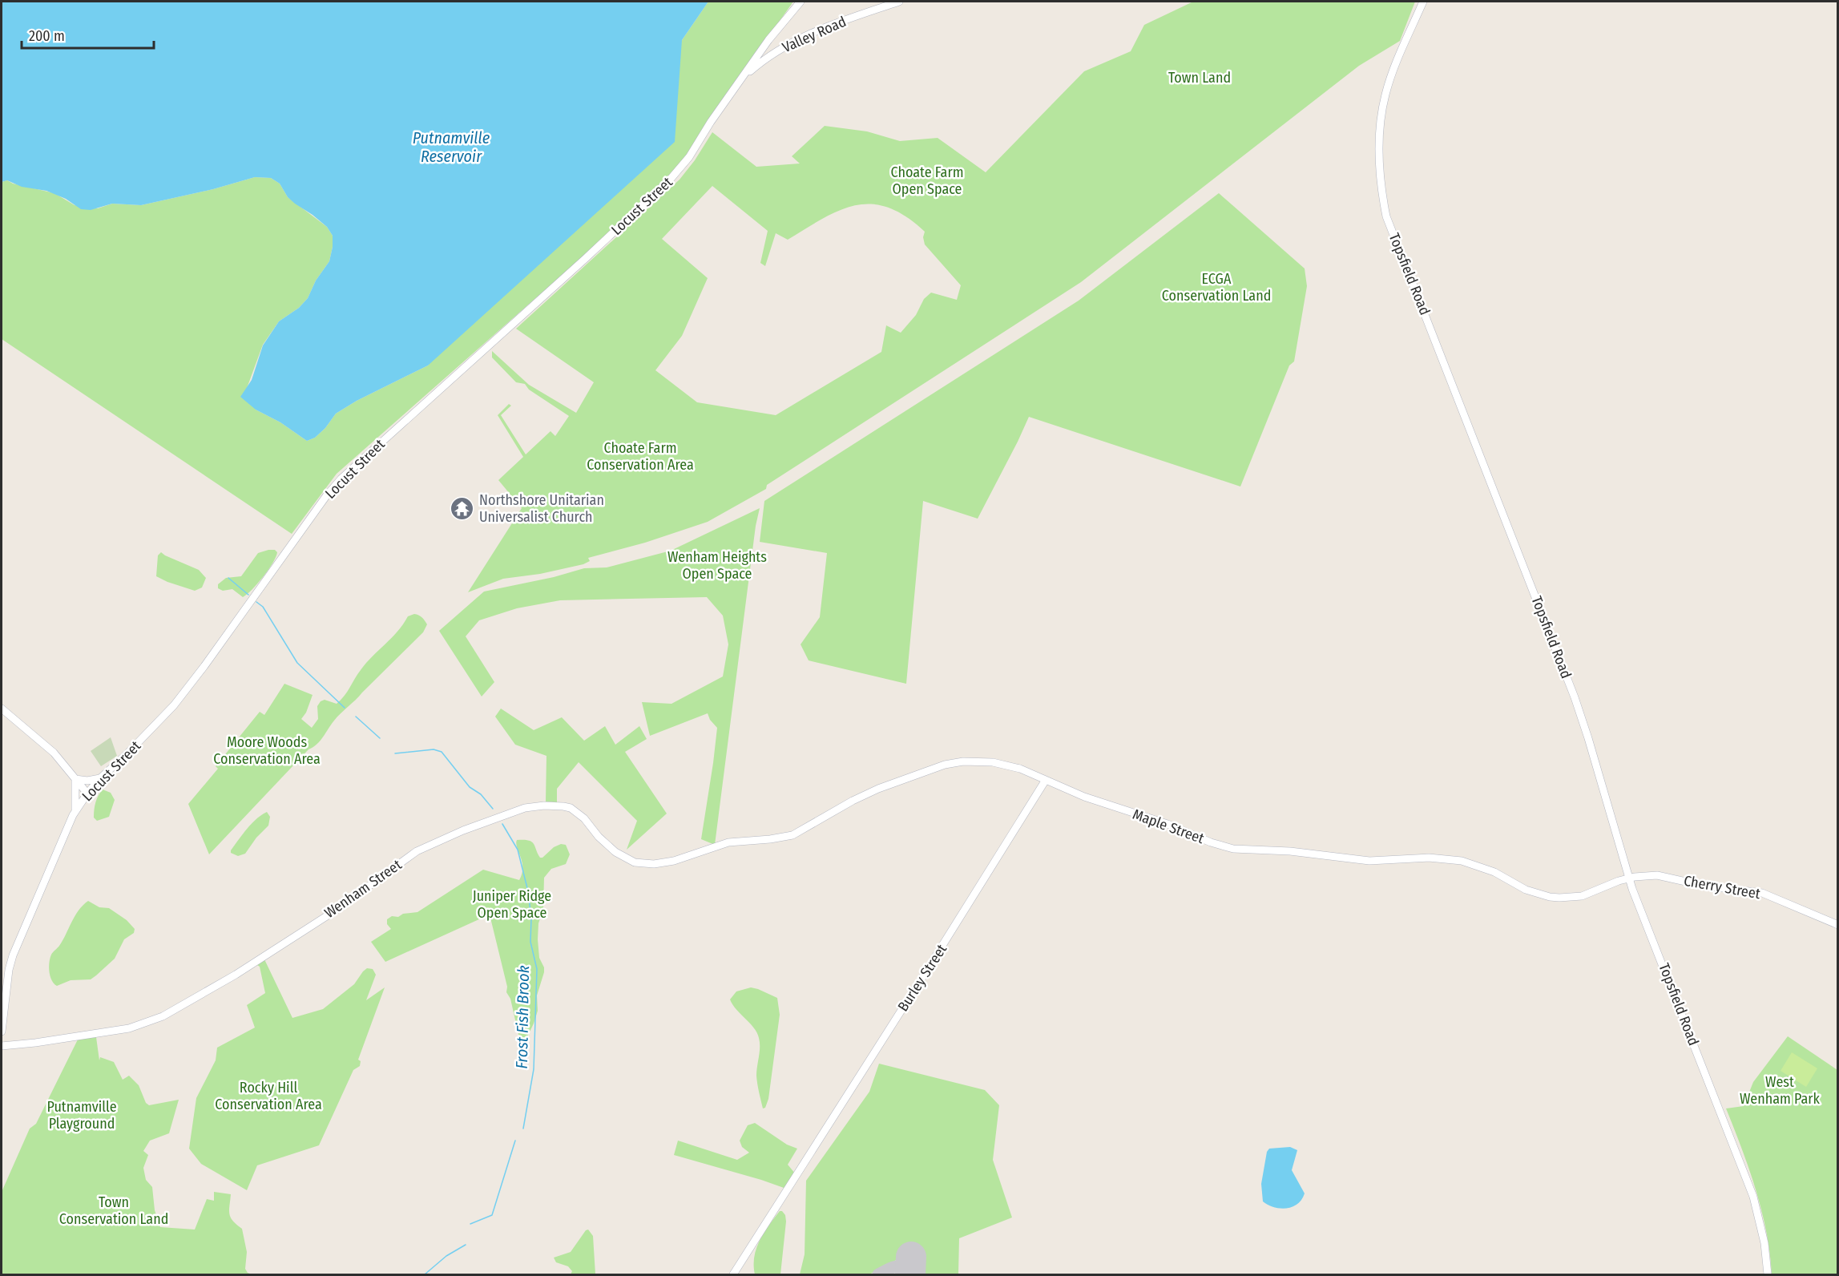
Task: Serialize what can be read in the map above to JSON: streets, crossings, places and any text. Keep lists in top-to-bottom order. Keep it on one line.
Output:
{"streets":{"main road":["Valley Road","Locust Street","Topsfield Road","Maple Street","Cherry Street","Wenham Street","Burley Street"]},"crossings":[["Valley Road","Locust Street"],["Topsfield Road","Maple Street"],["Topsfield Road","Cherry Street"],["Maple Street","Cherry Street"],["Maple Street","Wenham Street"],["Maple Street","Burley Street"]],"water":["Putnamville Reservoir","Frost Fish Brook"],"parks":["Town Land","Choate Farm Open Space","ECGA Conservation Land","Choate Farm Conservation Area","Wenham Heights Open Space","Moore Woods Conservation Area","Juniper Ridge Open Space","West Wenham Park","Rocky Hill Conservation Area","Putnamville Playground","Town Conservation Land"],"places":{"temple":["Northshore Unitarian Universalist Church"]},"scale_bar":"200 m"}
